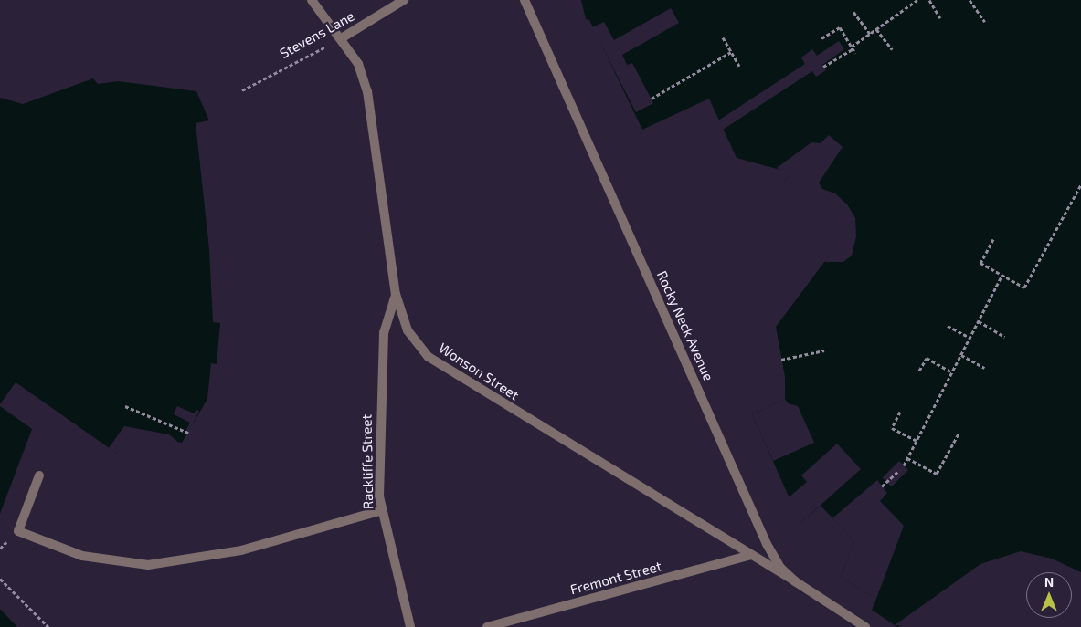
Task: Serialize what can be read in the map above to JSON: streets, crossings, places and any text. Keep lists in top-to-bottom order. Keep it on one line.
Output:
{"streets":{"street":["Stevens Lane","Rocky Neck Avenue","Wonson Street","Rackliffe Street","Fremont Street"]},"crossings":[["Stevens Lane","Wonson Street"],["Rocky Neck Avenue","Wonson Street"],["Wonson Street","Rackliffe Street"],["Wonson Street","Fremont Street"]],"north":"top"}
